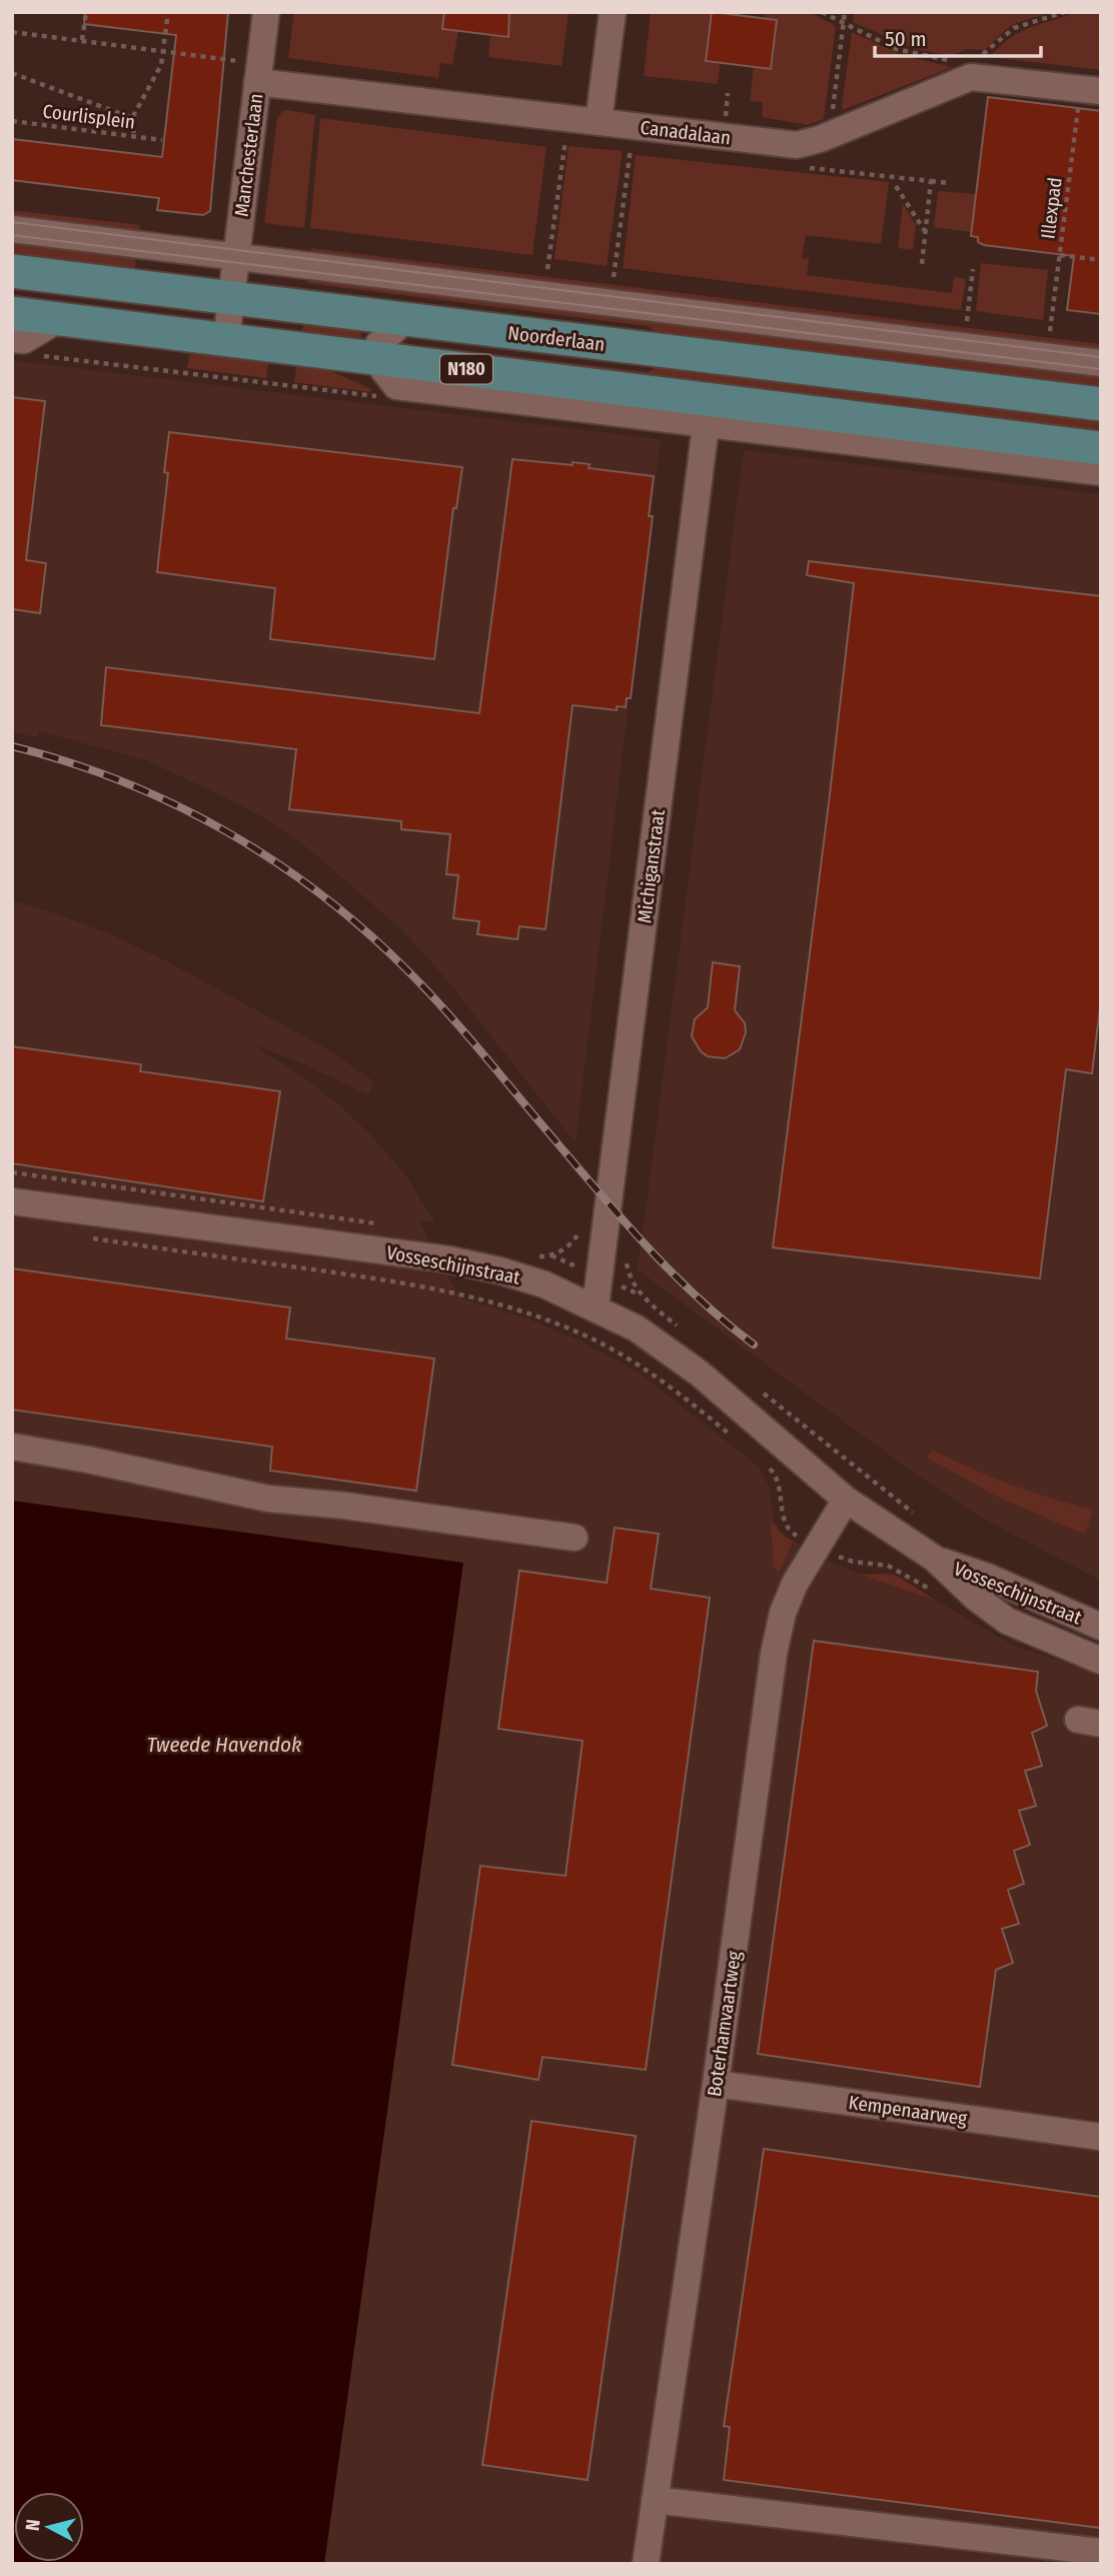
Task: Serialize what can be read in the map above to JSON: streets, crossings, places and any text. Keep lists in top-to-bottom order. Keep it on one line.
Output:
{"streets":{"main road":["Noorderlaan","N180"],"street":["Canadalaan","Manchesterlaan","Michiganstraat","Vosseschijnstraat","Boterhamvaartweg","Kempenaarweg"],"path":["Courlisplein","Illexpad"]},"crossings":[["Canadalaan","Manchesterlaan"],["Canadalaan","Illexpad"],["Manchesterlaan","Noorderlaan"],["Manchesterlaan","N180"],["Michiganstraat","Vosseschijnstraat"],["Vosseschijnstraat","Boterhamvaartweg"],["Boterhamvaartweg","Kempenaarweg"]],"water":["Tweede Havendok"],"scale_bar":"50 m","north":"left"}
